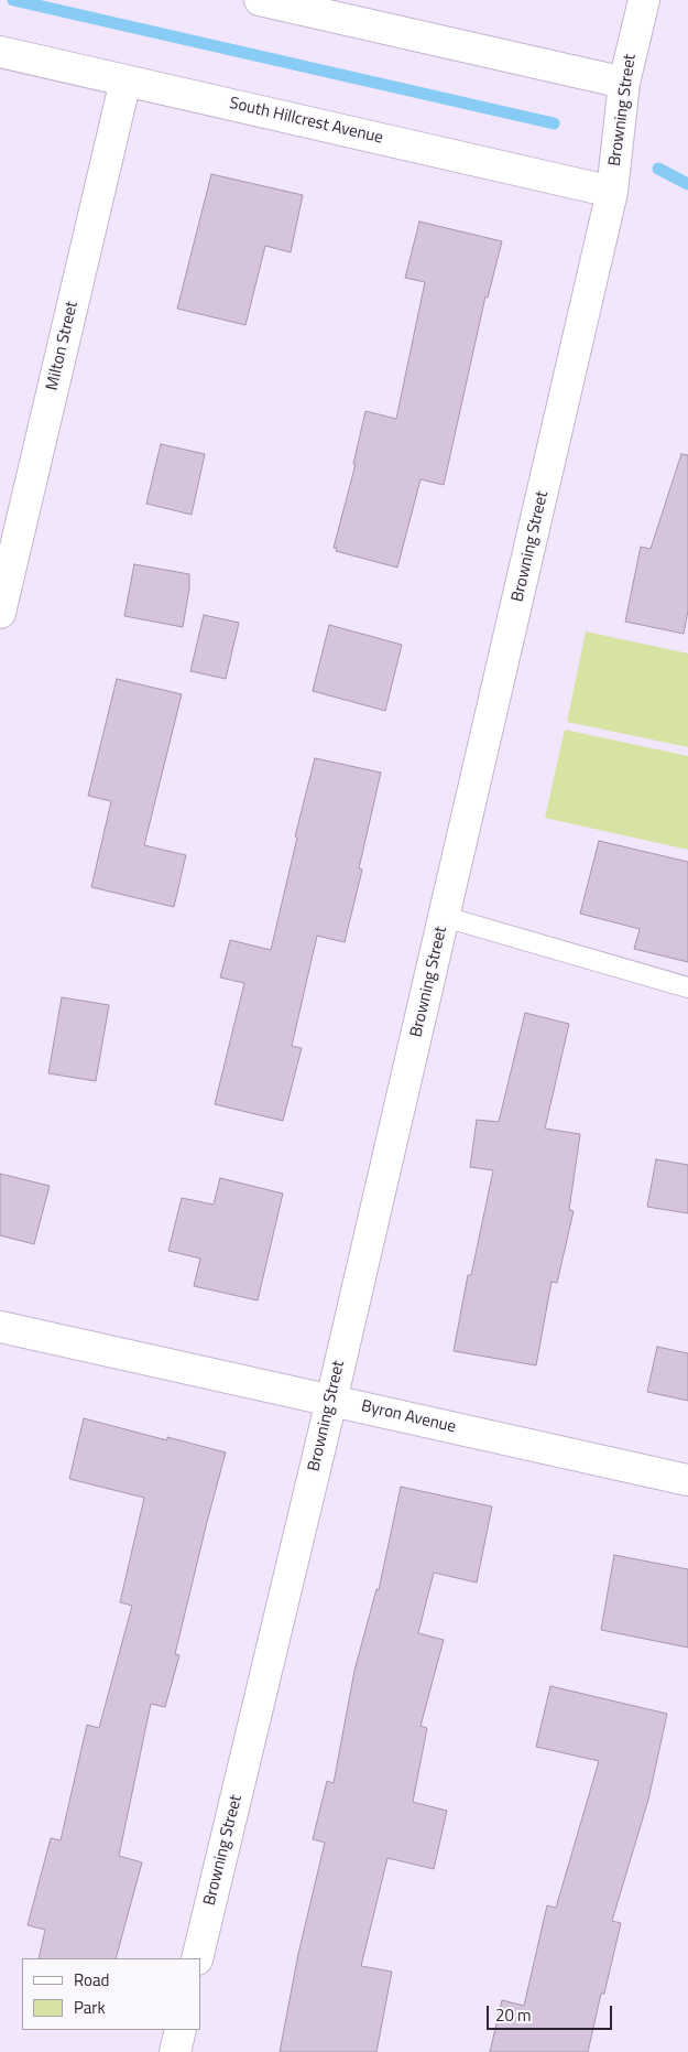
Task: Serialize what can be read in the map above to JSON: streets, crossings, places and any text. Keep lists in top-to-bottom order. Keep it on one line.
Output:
{"streets":{"street":["Browning Street","South Hillcrest Avenue","Milton Street","Byron Avenue"]},"crossings":[["Browning Street","South Hillcrest Avenue"],["Browning Street","Byron Avenue"],["South Hillcrest Avenue","Milton Street"]],"legend":["Road","Park"],"scale_bar":"20 m"}
